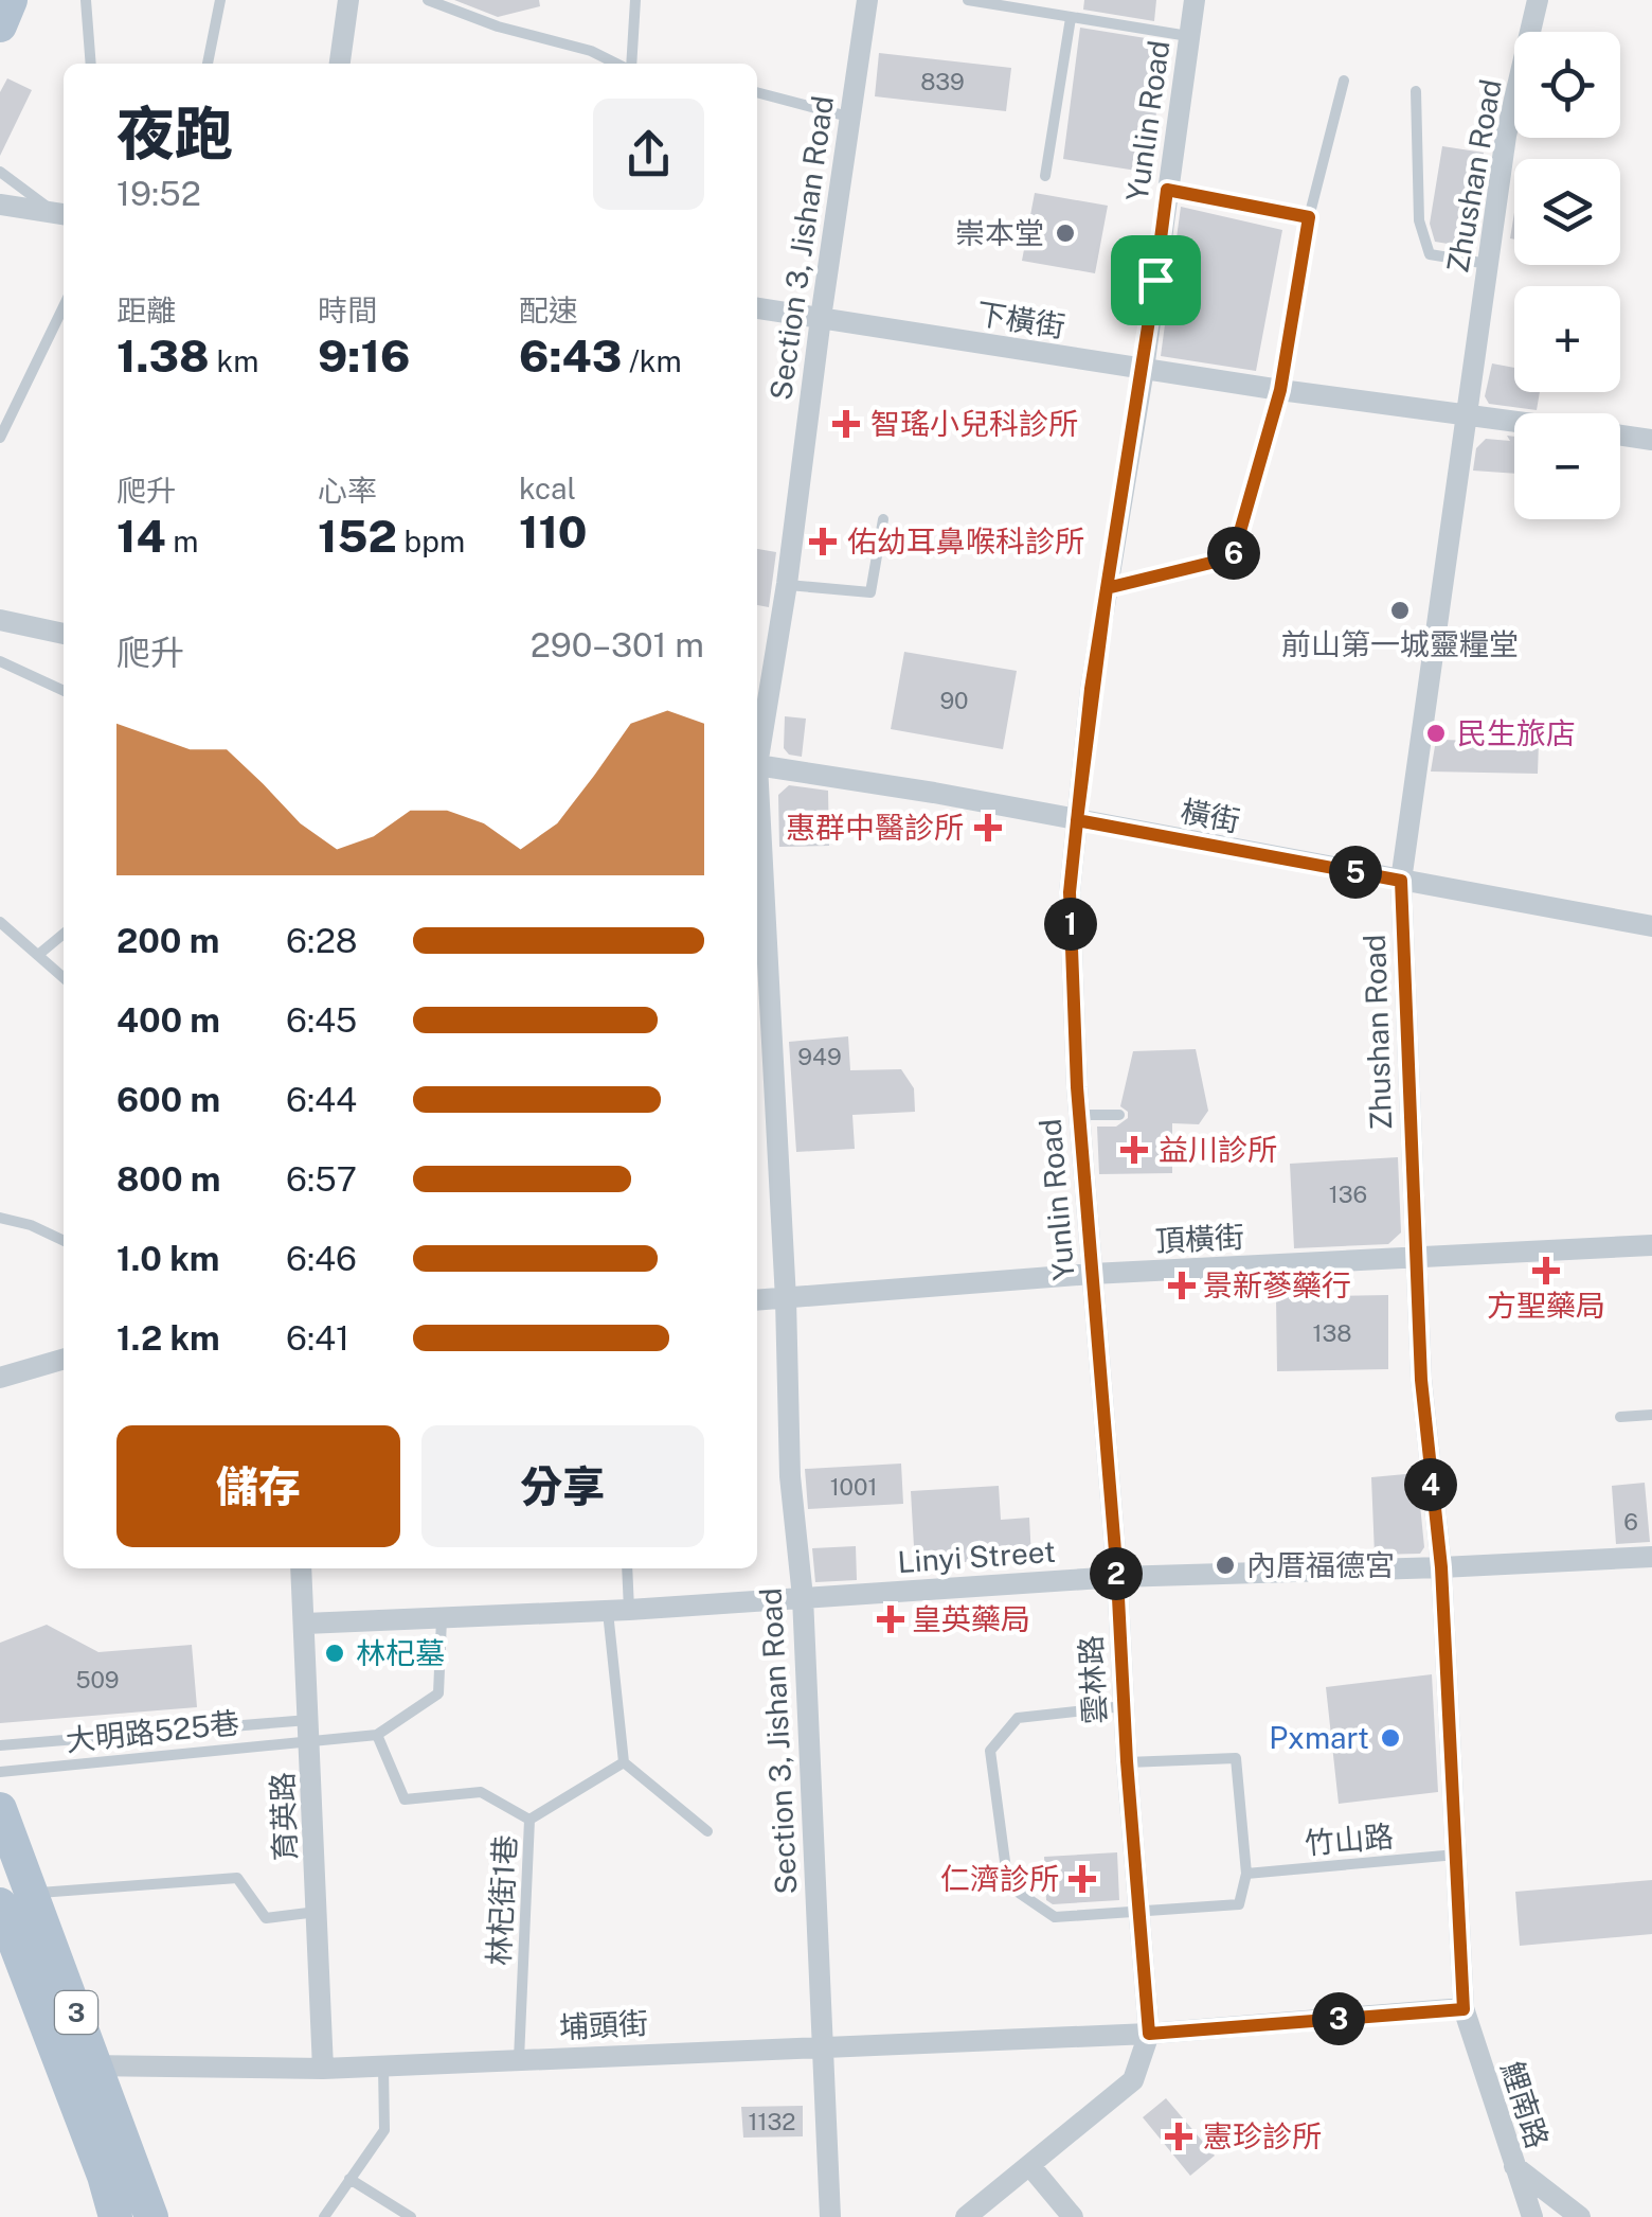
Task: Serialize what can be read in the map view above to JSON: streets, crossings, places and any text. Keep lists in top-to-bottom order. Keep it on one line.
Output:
{"streets":{"main road":["3"],"street":["Yunlin Road","Zhushan Road","Section 3, Jishan Road","下橫街","橫街","頂橫街","Linyi Street","雲林路","育英路","埔頭街","鯉南路"],"lane":["大明路525巷","竹山路","林杞街1巷"]},"crossings":[["Yunlin Road","下橫街"],["Yunlin Road","橫街"],["Yunlin Road","頂橫街"],["Yunlin Road","Linyi Street"],["Yunlin Road","雲林路"],["Zhushan Road","下橫街"],["Zhushan Road","橫街"],["Zhushan Road","頂橫街"],["Zhushan Road","Linyi Street"],["Zhushan Road","竹山路"],["Zhushan Road","埔頭街"],["Zhushan Road","鯉南路"],["Section 3, Jishan Road","下橫街"],["Section 3, Jishan Road","頂橫街"],["Section 3, Jishan Road","Linyi Street"],["Section 3, Jishan Road","埔頭街"],["Linyi Street","雲林路"],["Linyi Street","育英路"],["雲林路","埔頭街"],["大明路525巷","育英路"],["育英路","埔頭街"],["林杞街1巷","埔頭街"],["3","埔頭街"],["埔頭街","鯉南路"]],"places":{"other":["崇本堂","前山第一城靈糧堂","民生旅店","內厝福德宮","林杞墓","Pxmart"],"health":["智瑤小兒科診所","佑幼耳鼻喉科診所","惠群中醫診所","益川診所","方聖藥局","景新蔘藥行","皇英藥局","仁濟診所","憲珍診所"]},"house_numbers":["839","90","949","136","138","1001","6","509","1132"],"page":{"map_buttons":["+","−"],"heading":["夜跑","19:52"],"stats":[["距離","1.38 km"],["時間","9:16"],["配速","6:43 /km"],["爬升","14 m"],["心率","152 bpm"],["kcal","110"]],"pins":["6","5","1","4","2","3"],"chart":["爬升","290–301 m"],"list":[{"name":"200 m","note":"6:28"},{"name":"400 m","note":"6:45"},{"name":"600 m","note":"6:44"},{"name":"800 m","note":"6:57"},{"name":"1.0 km","note":"6:46"},{"name":"1.2 km","note":"6:41"}],"buttons":["儲存","分享"]}}
